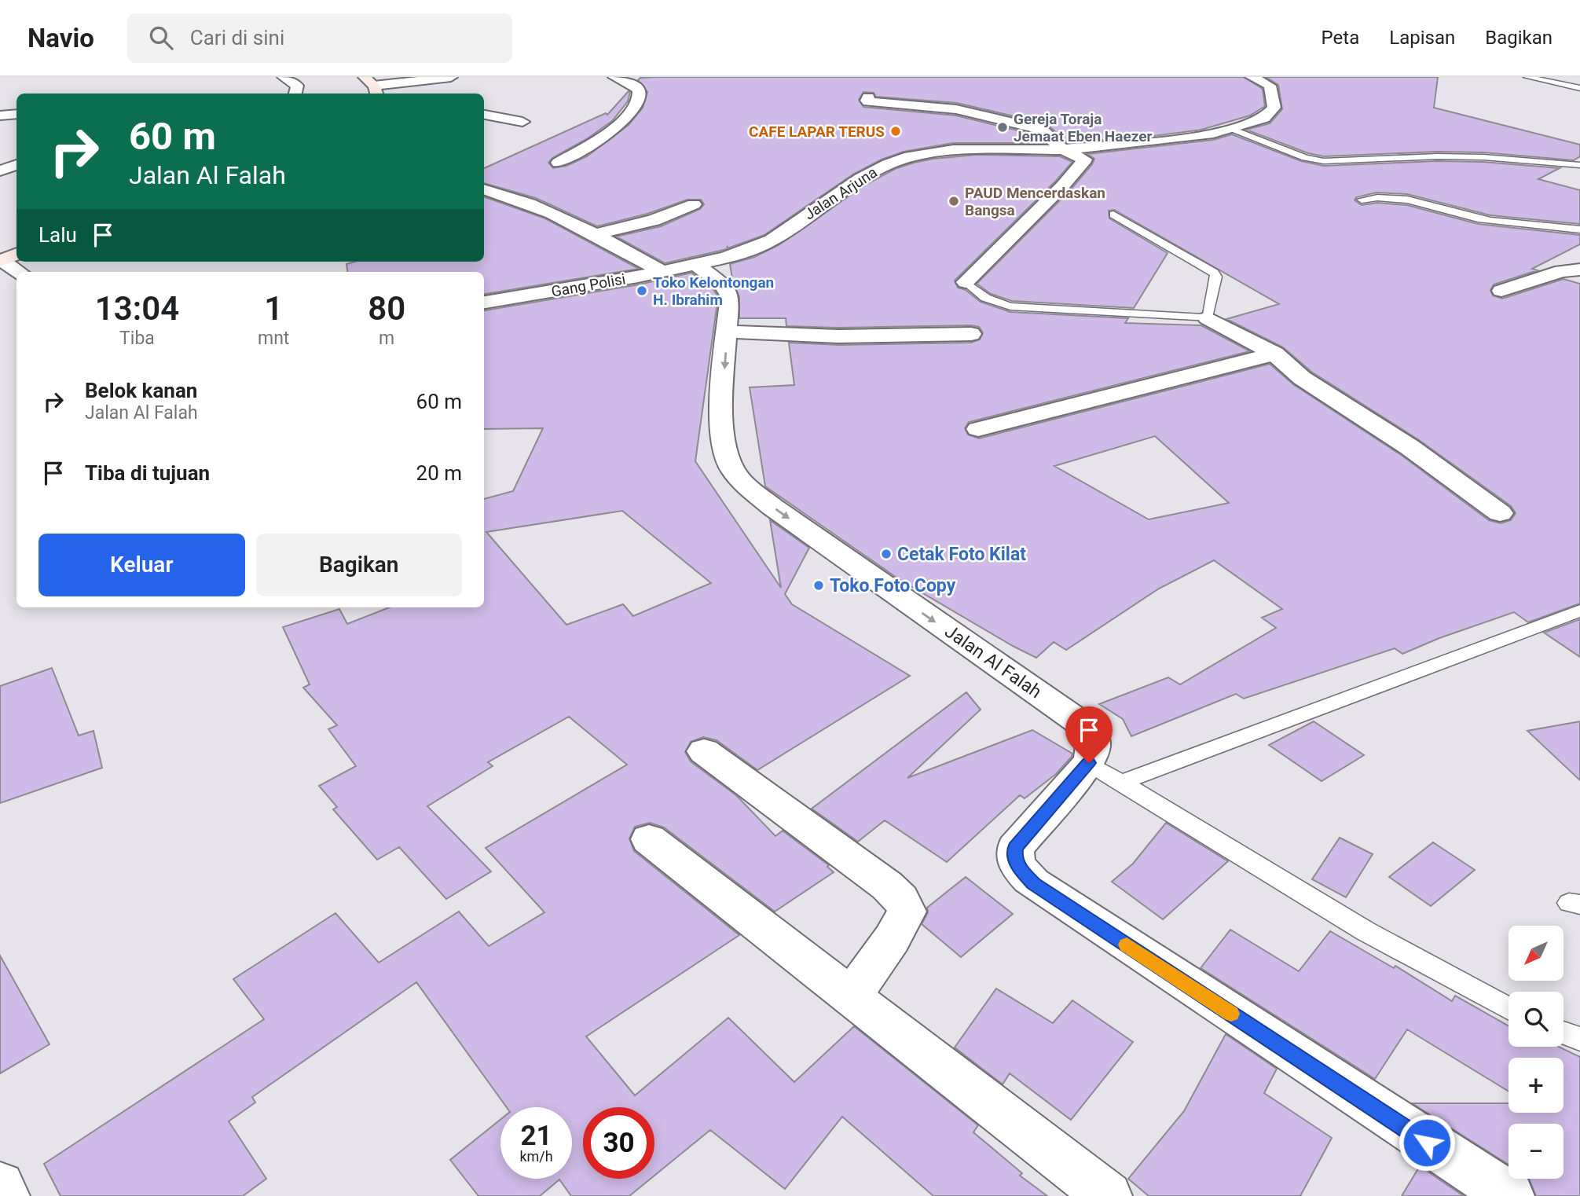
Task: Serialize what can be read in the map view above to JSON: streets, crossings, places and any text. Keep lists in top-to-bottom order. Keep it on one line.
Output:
{"streets":{"street":["Jalan Arjuna","Gang Polisi","Jalan Al Falah"]},"crossings":[["Jalan Arjuna","Gang Polisi"],["Jalan Arjuna","Jalan Al Falah"],["Gang Polisi","Jalan Al Falah"]],"one_way":["Jalan Al Falah"],"places":["Gereja Toraja Jemaat Eben Haezer","CAFE LAPAR TERUS","PAUD Mencerdaskan Bangsa","Toko Kelontongan H. Ibrahim","Cetak Foto Kilat","Toko Foto Copy"],"north":"bottom left","page":{"header":"Navio","search":"Cari di sini","nav":["Peta","Lapisan","Bagikan"],"turn":["60 m","Jalan Al Falah"],"then":"Lalu","eta":["13:04","Tiba","1","mnt","80","m"],"list":[{"name":"Belok kanan","note":"Jalan Al Falah","value":"60 m"},{"name":"Tiba di tujuan","value":"20 m"}],"buttons":["Keluar","Bagikan"],"map_buttons":["+","−"],"speed":"21 km/h","limit":"30"}}
